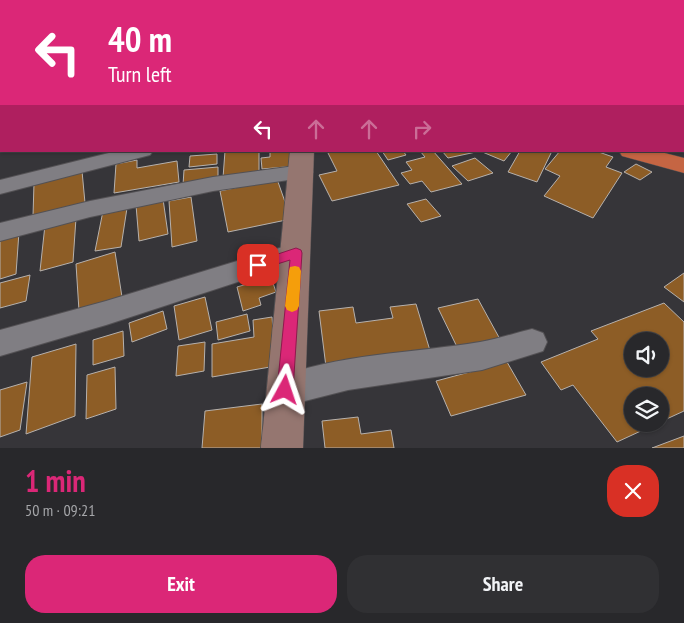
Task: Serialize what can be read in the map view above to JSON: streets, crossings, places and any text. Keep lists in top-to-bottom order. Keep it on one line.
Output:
{"page":{"turn":["40 m","Turn left"],"heading":["1 min","50 m · 09:21"],"buttons":["Exit","Share"]}}
